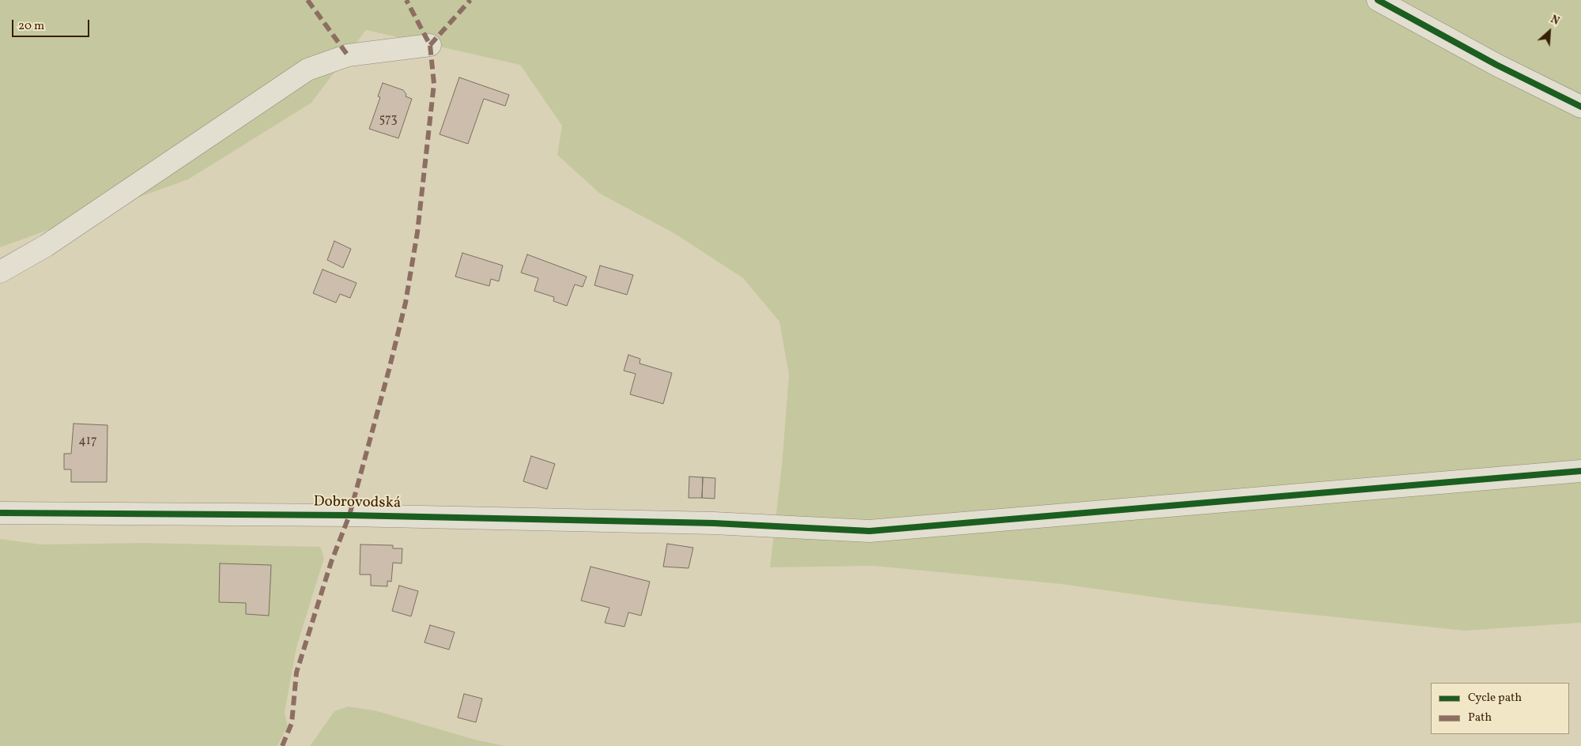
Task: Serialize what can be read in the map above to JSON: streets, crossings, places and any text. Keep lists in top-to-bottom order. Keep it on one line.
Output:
{"streets":{"street":["Dobrovodská"]},"house_numbers":["573","417"],"legend":["Cycle path","Path"],"scale_bar":"20 m","north":"top right"}
